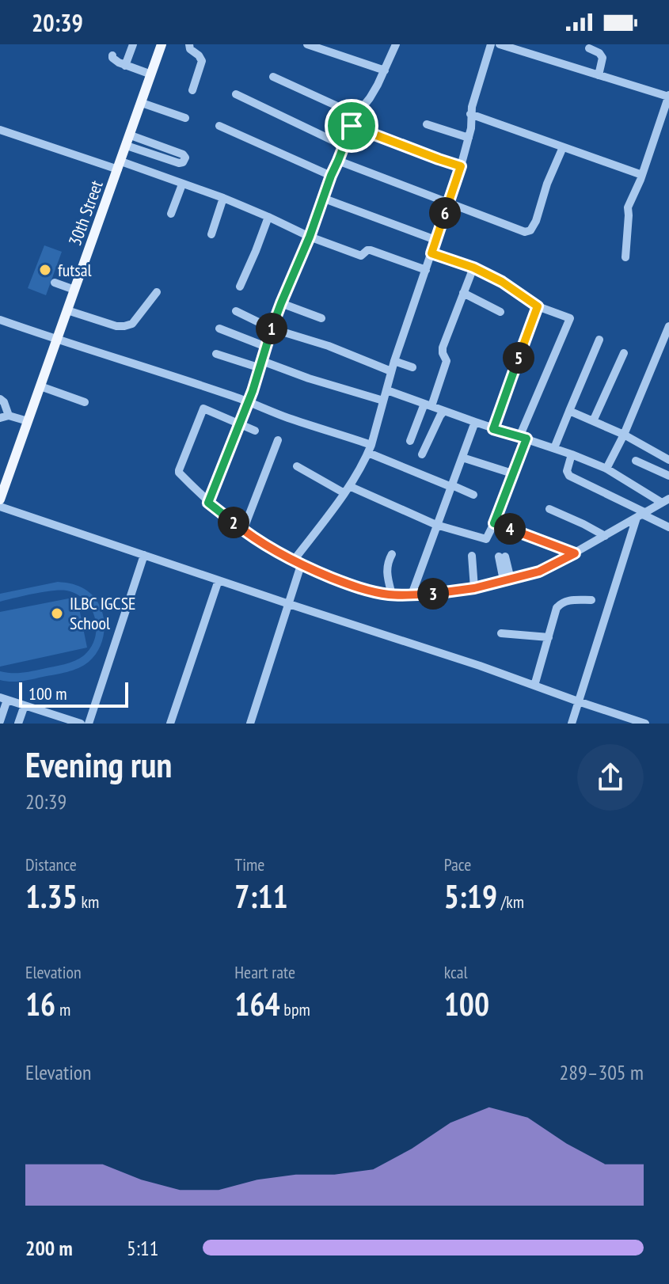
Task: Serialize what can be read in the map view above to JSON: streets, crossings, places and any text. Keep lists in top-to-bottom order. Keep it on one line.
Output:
{"streets":{"main road":["30th Street"]},"places":["futsal","ILBC IGCSE School"],"scale_bar":"100 m","page":{"status":"20:39","pins":["6","1","5","2","4","3"],"scale":"100 m","heading":["Evening run","20:39"],"stats":[["Distance","1.35 km"],["Time","7:11"],["Pace","5:19 /km"],["Elevation","16 m"],["Heart rate","164 bpm"],["kcal","100"]],"chart":["Elevation","289–305 m"],"list":[{"name":"200 m","note":"5:11"}]}}
